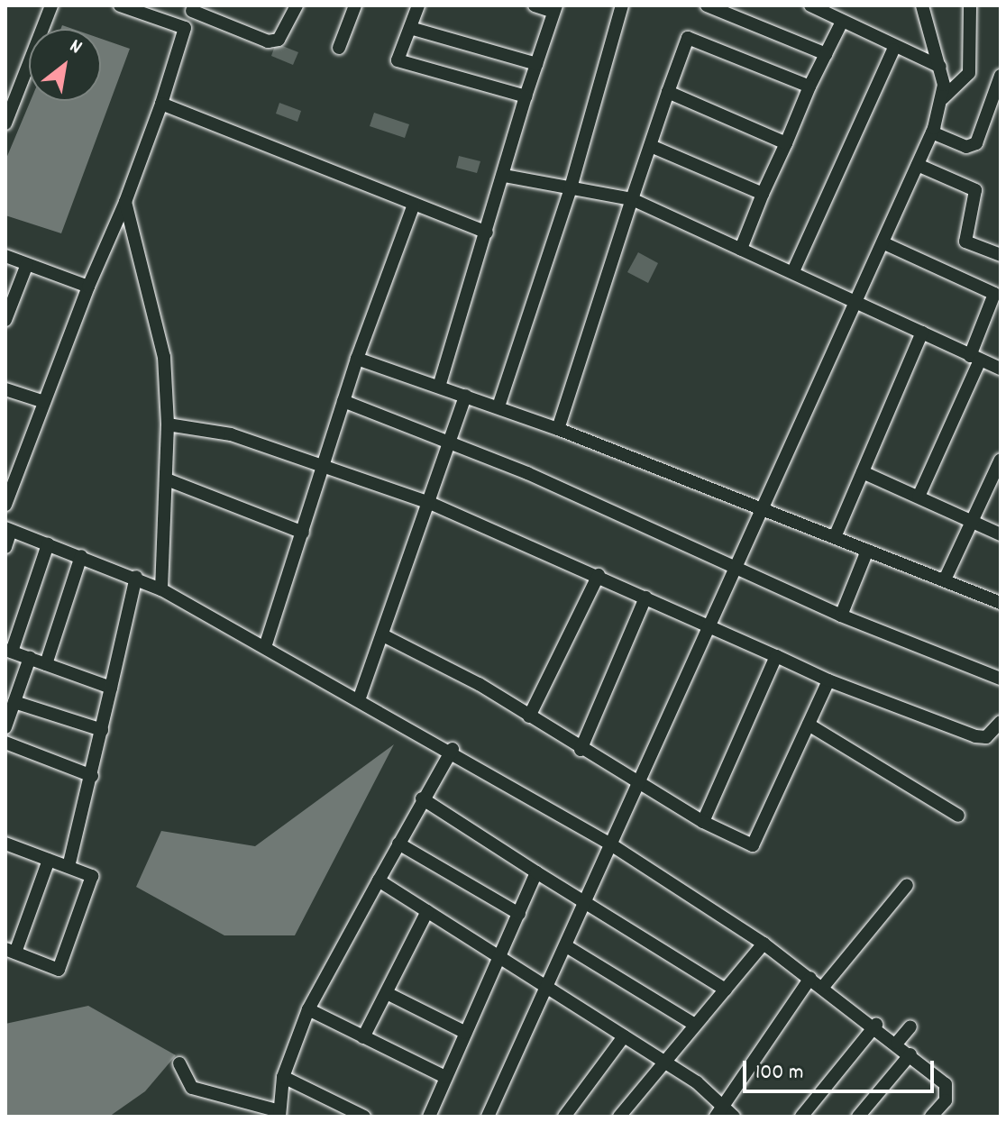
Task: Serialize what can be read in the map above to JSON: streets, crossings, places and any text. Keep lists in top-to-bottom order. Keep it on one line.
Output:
{"scale_bar":"100 m","north":"top right"}
